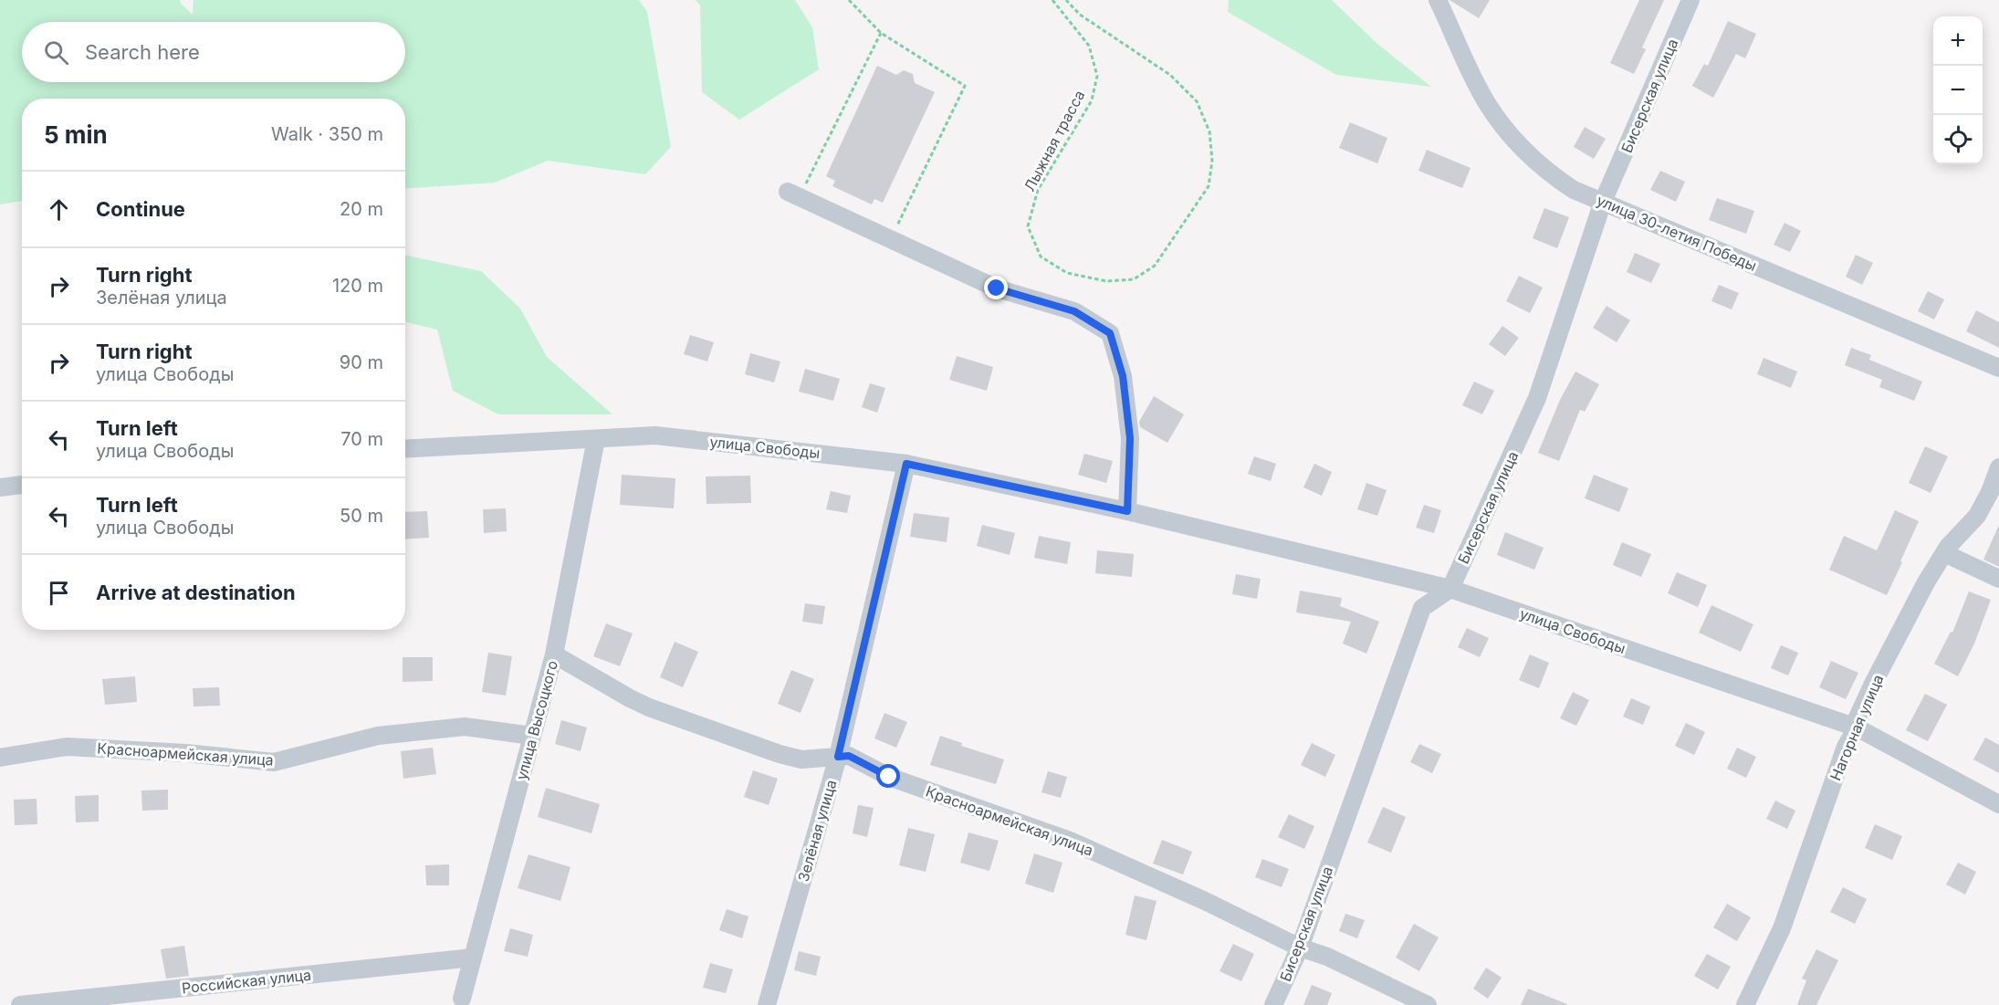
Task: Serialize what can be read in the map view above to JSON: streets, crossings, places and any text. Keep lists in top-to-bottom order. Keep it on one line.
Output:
{"streets":{"street":["Бисерская улица","улица 30-летия Победы","улица Свободы","улица Высоцкого","Нагорная улица","Красноармейская улица","Зелёная улица","Российская улица"],"path":["Лыжная трасса"]},"crossings":[["Бисерская улица","улица 30-летия Победы"],["Бисерская улица","улица Свободы"],["Бисерская улица","Красноармейская улица"],["улица Свободы","улица Высоцкого"],["улица Свободы","Нагорная улица"],["улица Свободы","Зелёная улица"],["улица Высоцкого","Красноармейская улица"],["улица Высоцкого","Российская улица"],["Красноармейская улица","Зелёная улица"]],"page":{"map_buttons":["+","−"],"search":"Search here","heading":["5 min","Walk · 350 m"],"list":[["Continue","20 m"],["Turn right","Зелёная улица","120 m"],["Turn right","улица Свободы","90 m"],["Turn left","улица Свободы","70 m"],["Turn left","улица Свободы","50 m"],"Arrive at destination"]}}
